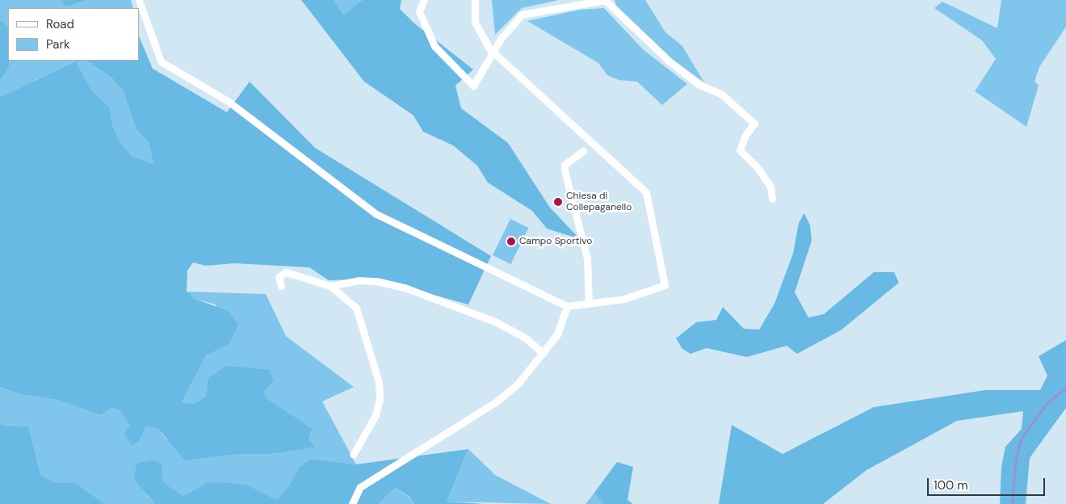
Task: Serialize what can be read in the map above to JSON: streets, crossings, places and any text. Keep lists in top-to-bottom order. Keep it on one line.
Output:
{"places":["Chiesa di Collepaganello","Campo Sportivo"],"legend":["Road","Park"],"scale_bar":"100 m"}
